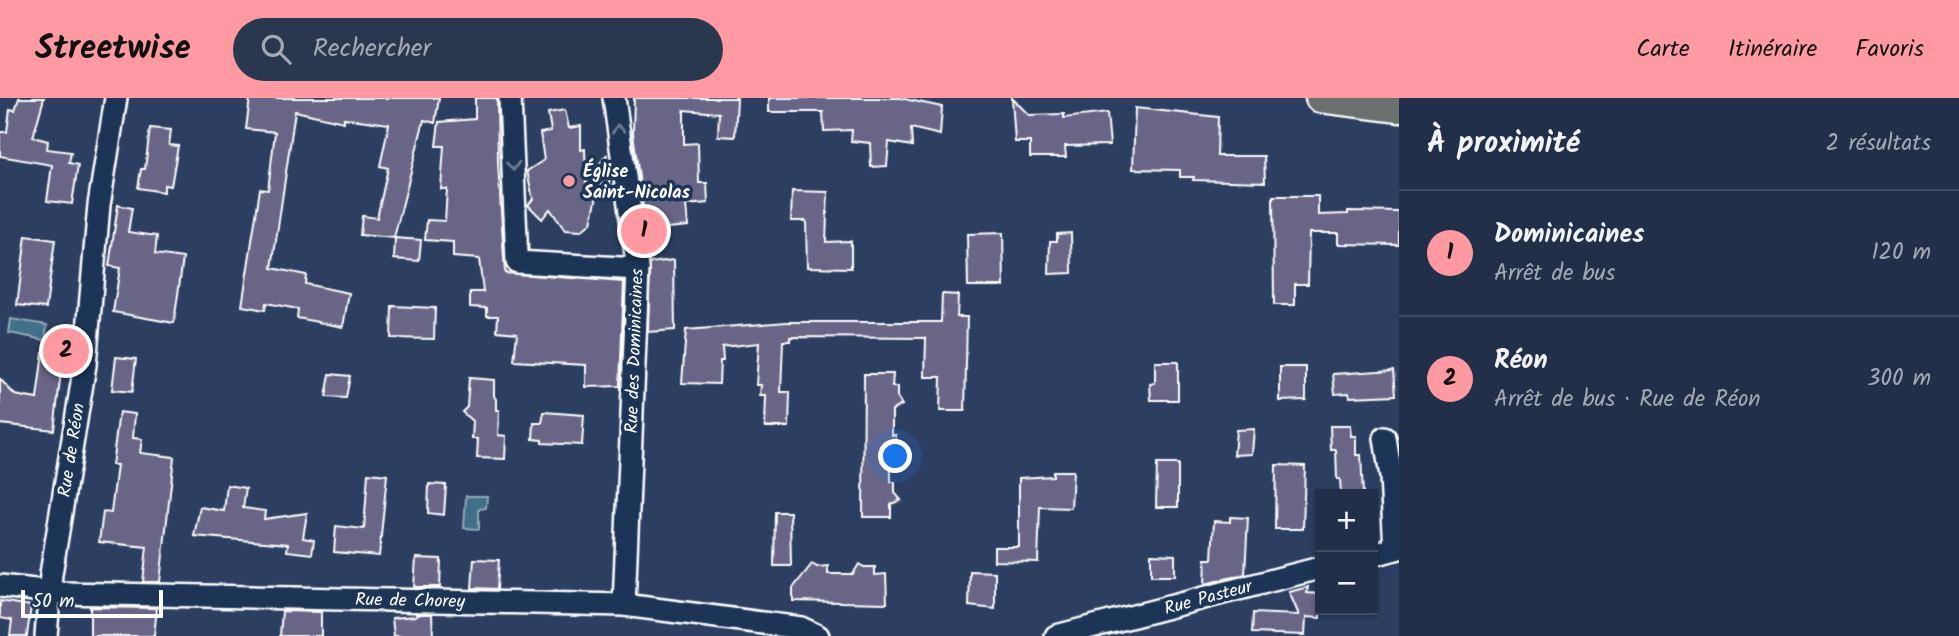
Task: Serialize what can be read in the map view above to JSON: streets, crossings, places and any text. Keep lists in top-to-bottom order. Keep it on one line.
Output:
{"streets":{"street":["Rue des Dominicaines","Rue de Réon","Rue Pasteur","Rue de Chorey"]},"crossings":[["Rue des Dominicaines","Rue de Chorey"],["Rue de Réon","Rue de Chorey"]],"places":["Église Saint-Nicolas"],"scale_bar":"50 m","page":{"header":"Streetwise","search":"Rechercher","nav":["Carte","Itinéraire","Favoris"],"heading":["À proximité","2 résultats"],"list":[{"mark":"1","name":"Dominicaines","note":"Arrêt de bus","value":"120 m"},{"mark":"2","name":"Réon","note":"Arrêt de bus · Rue de Réon","value":"300 m"}],"pins":["1","2"],"map_buttons":["+","−"],"scale":"50 m"}}
